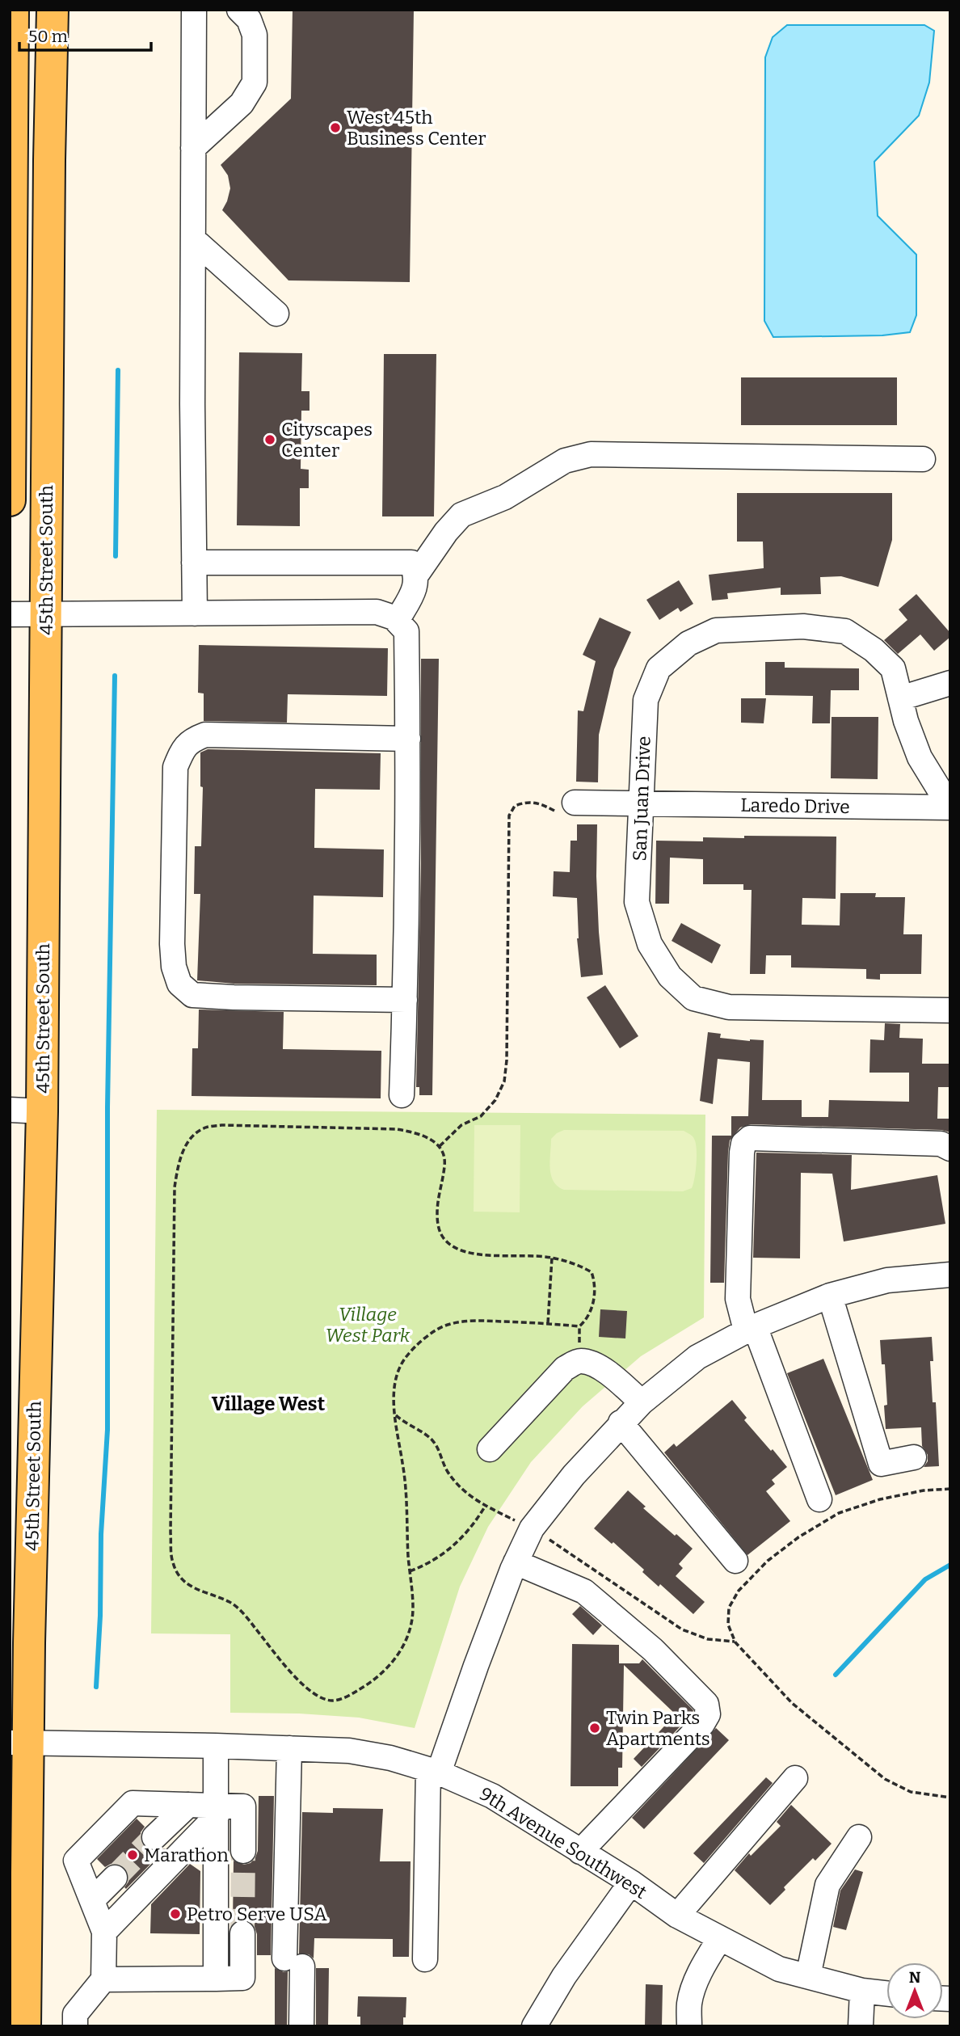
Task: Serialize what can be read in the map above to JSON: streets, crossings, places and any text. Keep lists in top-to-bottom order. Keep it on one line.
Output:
{"streets":{"main road":["45th Street South"],"street":["San Juan Drive","Laredo Drive","9th Avenue Southwest"]},"crossings":[["45th Street South","9th Avenue Southwest"],["San Juan Drive","Laredo Drive"]],"districts":["Village West"],"parks":["Village West Park"],"places":["West 45th Business Center","Cityscapes Center","Twin Parks Apartments","Marathon","Petro Serve USA"],"scale_bar":"50 m","north":"top"}
